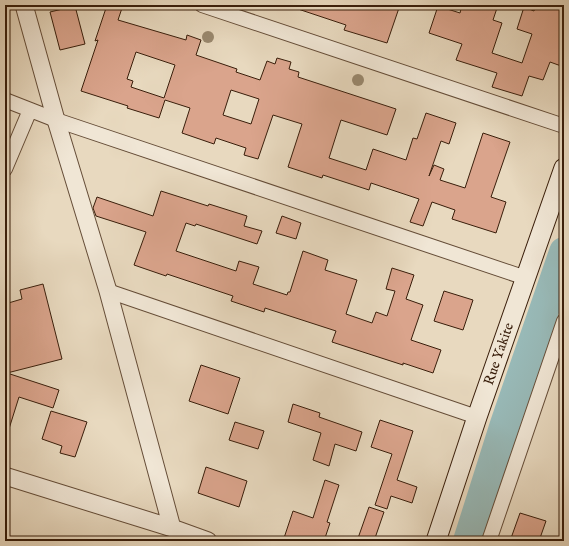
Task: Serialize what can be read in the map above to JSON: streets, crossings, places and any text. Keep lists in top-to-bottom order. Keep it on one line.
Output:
{"streets":{"main road":["Rue Yakite"]}}
